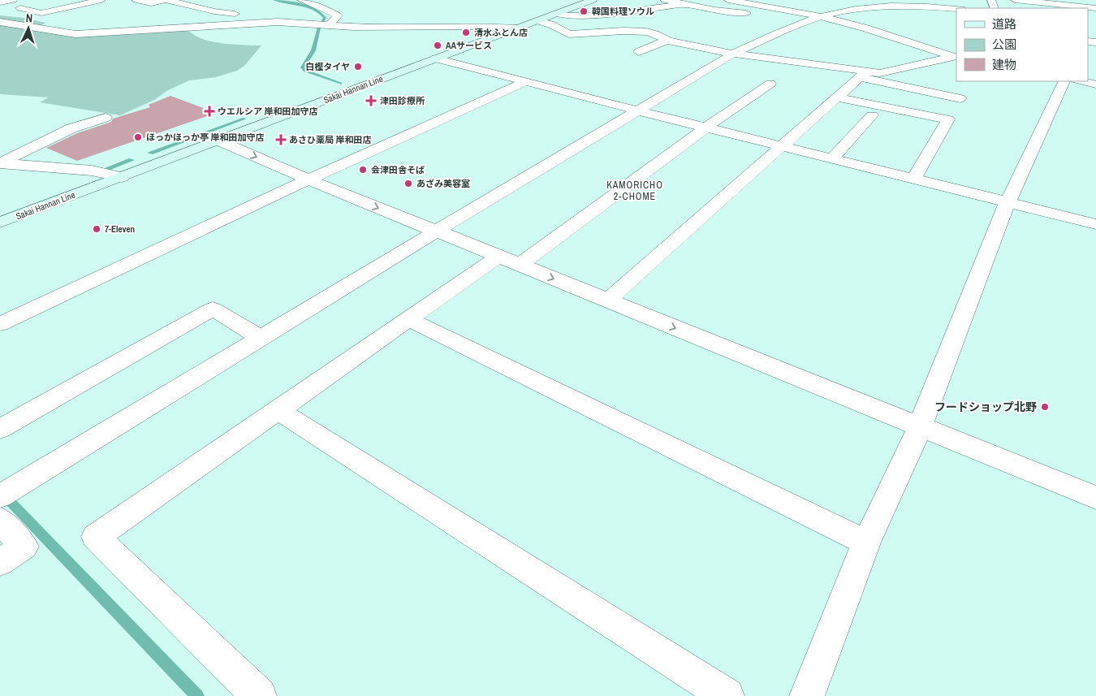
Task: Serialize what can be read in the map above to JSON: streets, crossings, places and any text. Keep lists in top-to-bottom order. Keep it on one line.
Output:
{"streets":{"main road":["Sakai Hannan Line"]},"districts":["KAMORICHO 2-CHOME"],"places":{"other":["韓国料理ソウル","清水ふとん店","AAサービス","白樫タイヤ","ほっかほっか亭 岸和田加守店","会津田舎そば","あざみ美容室","7-Eleven","フードショップ北野"],"health":["津田診療所","ウエルシア 岸和田加守店","あさひ薬局 岸和田店"]},"legend":["道路","公園","建物"],"north":"top"}
